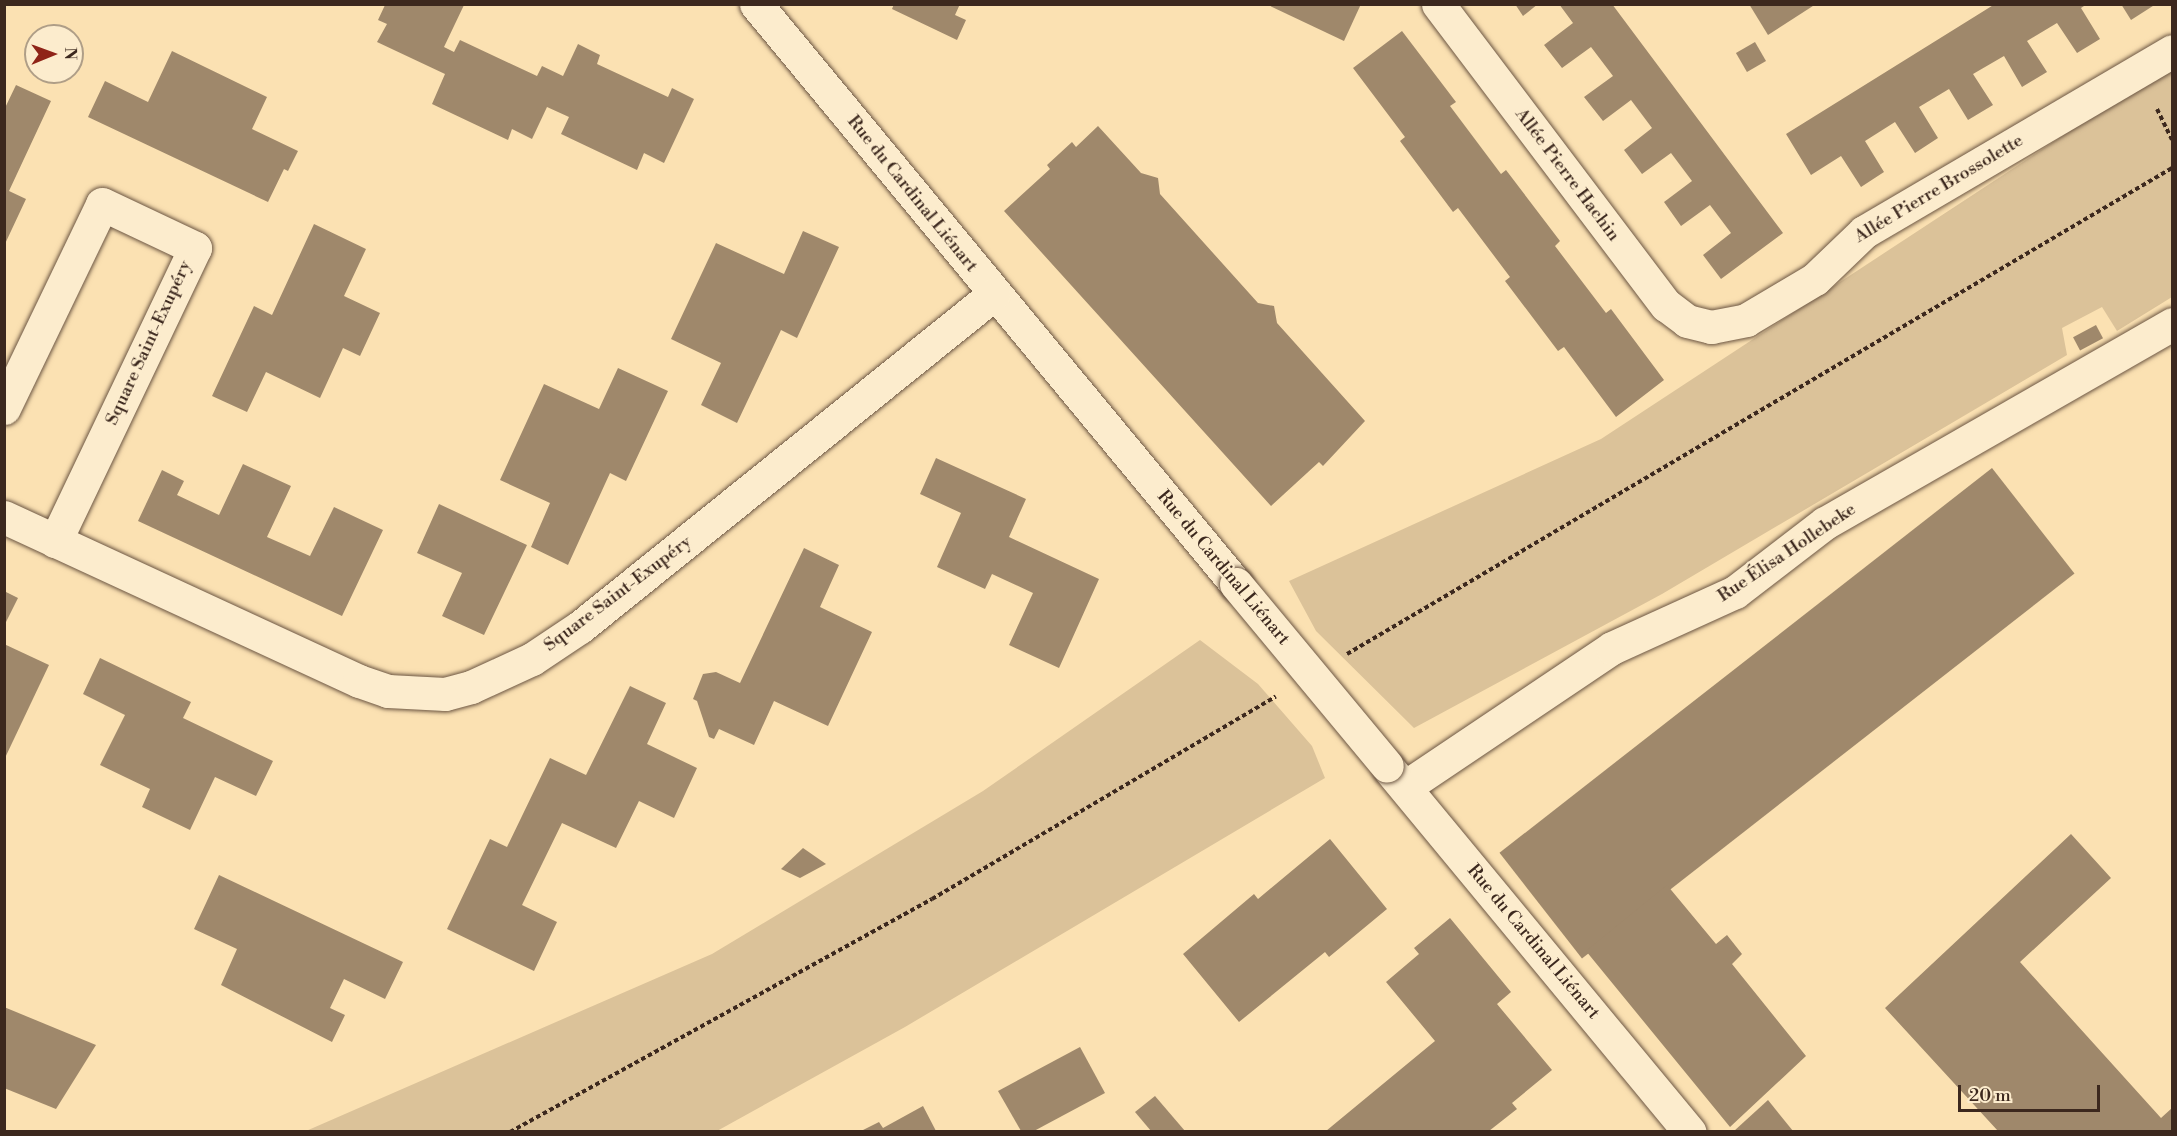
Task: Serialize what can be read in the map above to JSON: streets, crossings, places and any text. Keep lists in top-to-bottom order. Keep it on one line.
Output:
{"streets":{"street":["Allée Pierre Hachin","Allée Pierre Brossolette","Rue du Cardinal Liénart","Square Saint-Exupéry","Rue Élisa Hollebeke"]},"crossings":[["Allée Pierre Hachin","Allée Pierre Brossolette"],["Rue du Cardinal Liénart","Square Saint-Exupéry"],["Rue du Cardinal Liénart","Rue Élisa Hollebeke"]],"scale_bar":"20 m","north":"right"}
